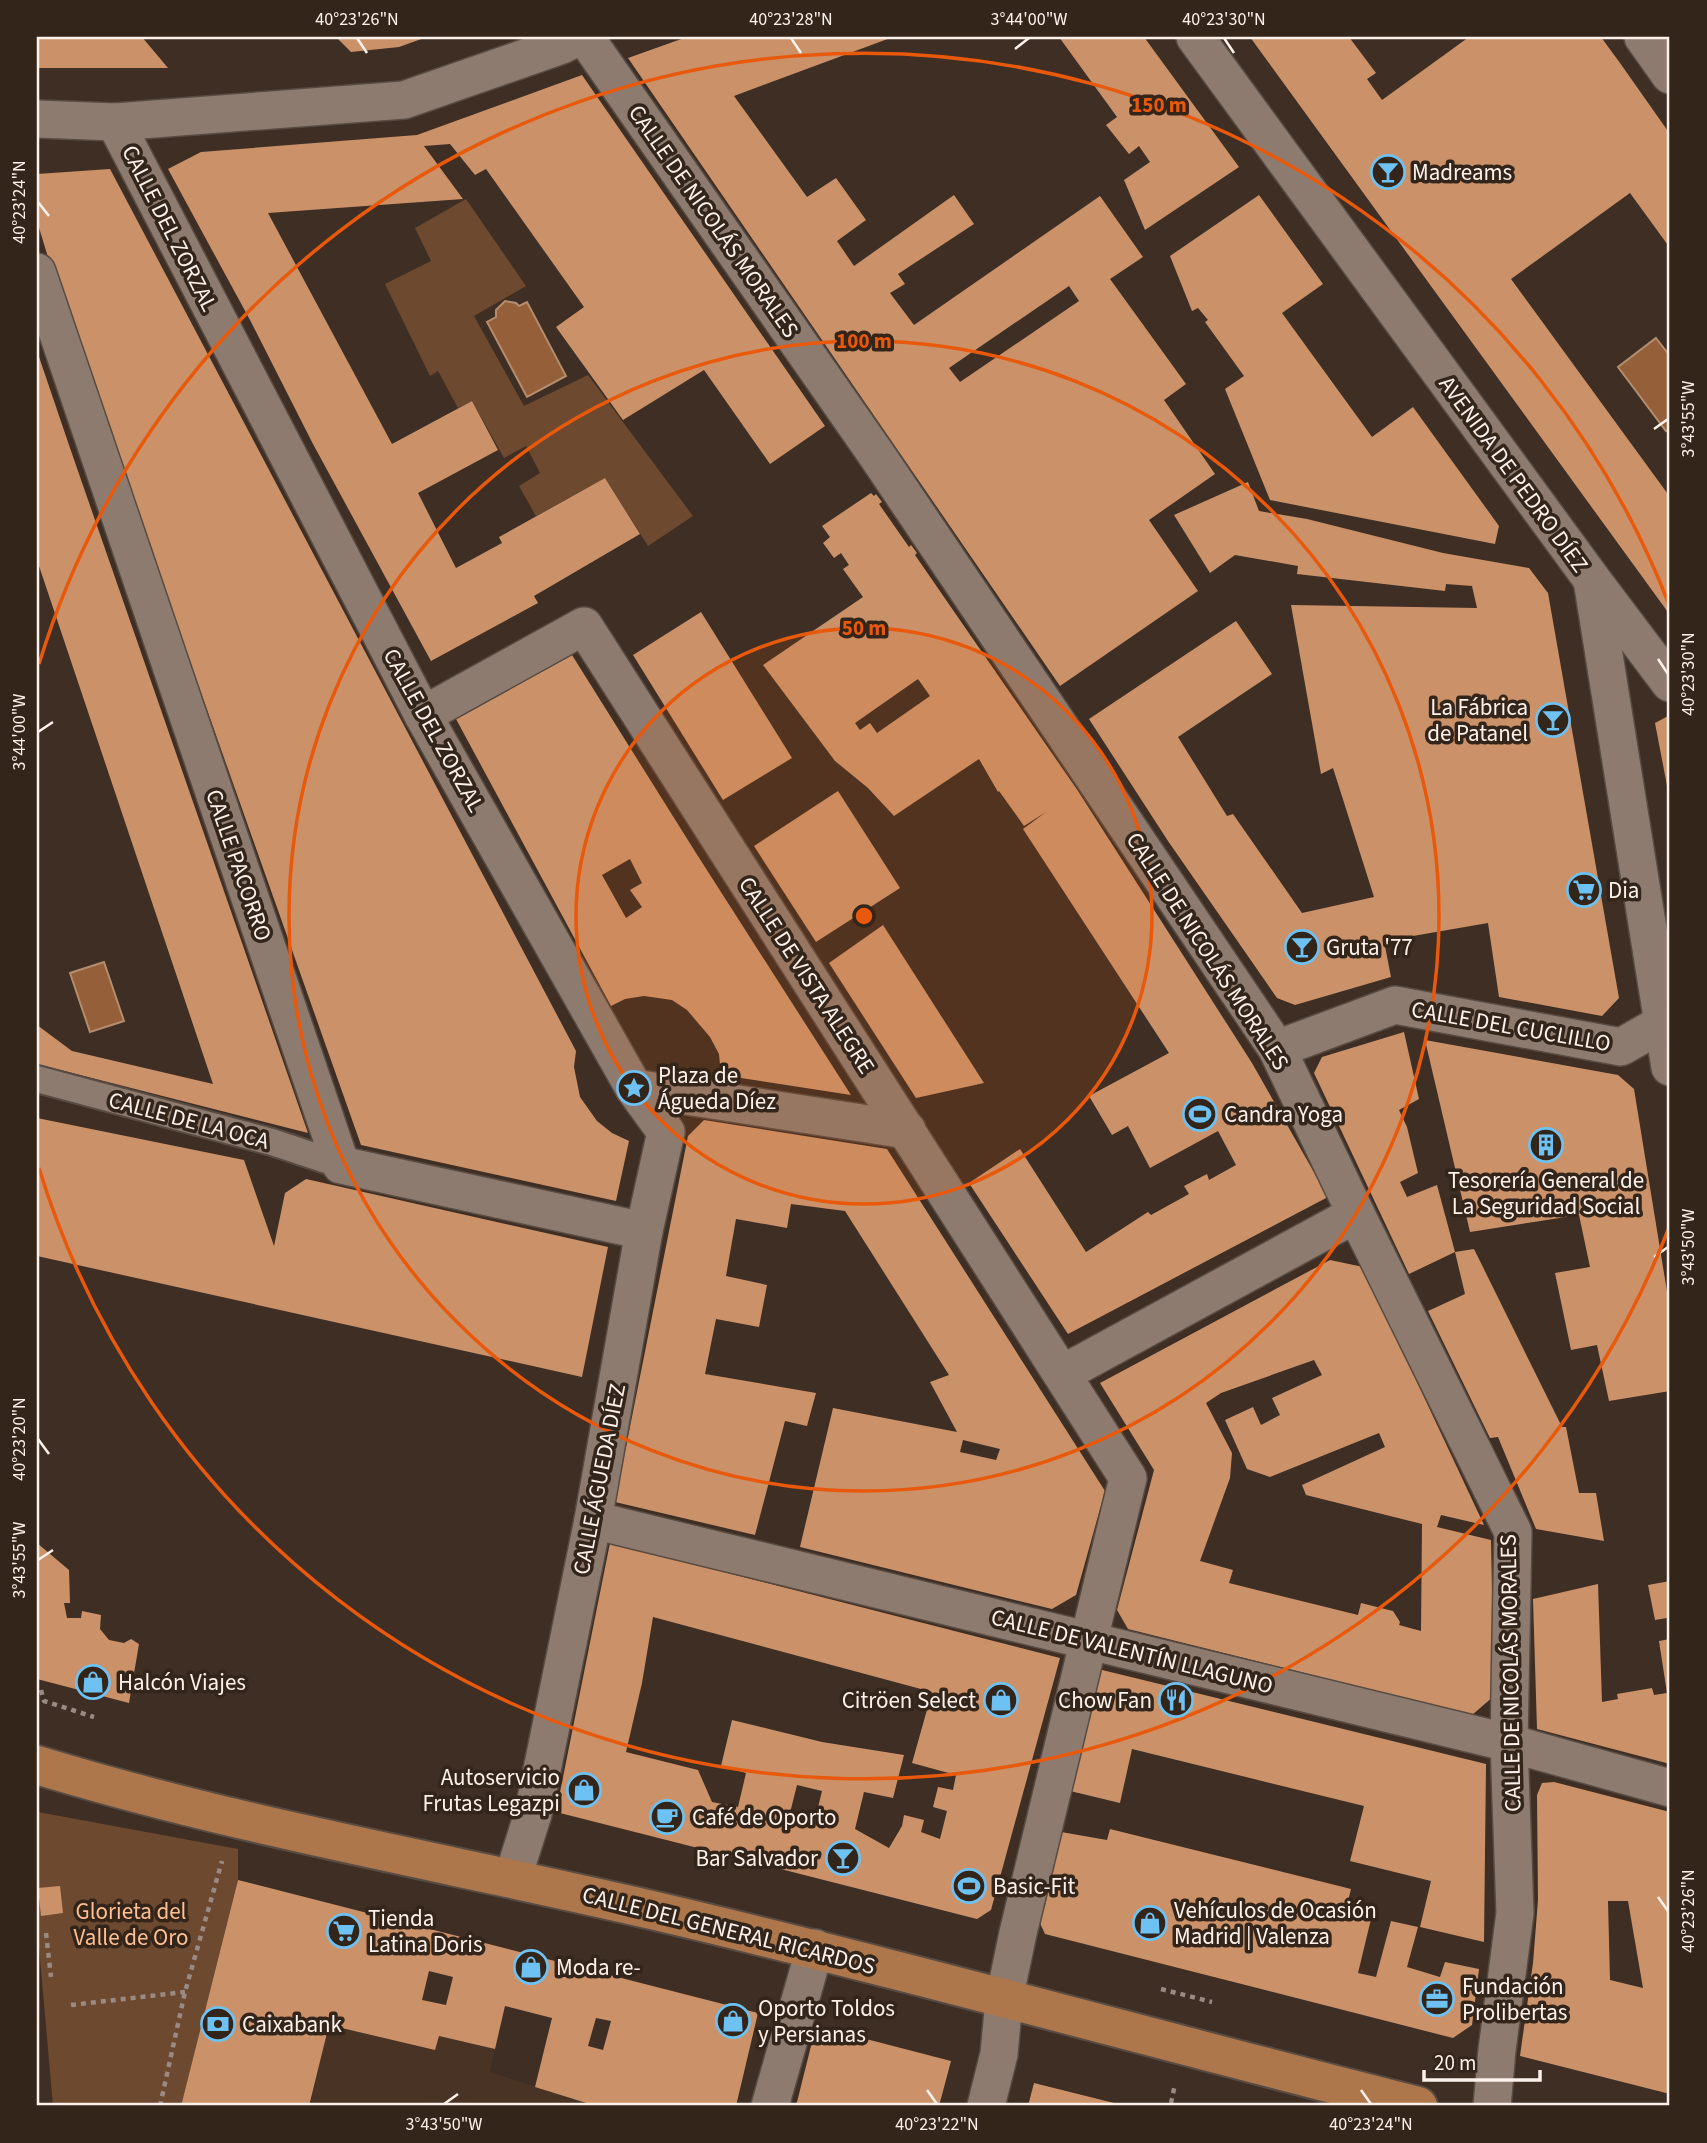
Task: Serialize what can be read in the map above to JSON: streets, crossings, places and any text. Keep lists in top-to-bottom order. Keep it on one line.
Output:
{"streets":{"main road":["CALLE DEL GENERAL RICARDOS"],"street":["CALLE DE NICOLÁS MORALES","CALLE DEL ZORZAL","AVENIDA DE PEDRO DÍEZ","CALLE PACORRO","CALLE DE VISTA ALEGRE","CALLE DEL CUCLILLO","CALLE DE LA OCA","CALLE ÁGUEDA DÍEZ","CALLE DE VALENTÍN LLAGUNO"]},"crossings":[["CALLE DE NICOLÁS MORALES","CALLE DEL CUCLILLO"],["CALLE DE NICOLÁS MORALES","CALLE DE VALENTÍN LLAGUNO"],["CALLE DEL ZORZAL","CALLE DE VISTA ALEGRE"],["CALLE DEL ZORZAL","CALLE ÁGUEDA DÍEZ"],["AVENIDA DE PEDRO DÍEZ","CALLE DEL CUCLILLO"],["CALLE PACORRO","CALLE DE LA OCA"],["CALLE DE VISTA ALEGRE","CALLE DE VALENTÍN LLAGUNO"],["CALLE ÁGUEDA DÍEZ","CALLE DE VALENTÍN LLAGUNO"],["CALLE ÁGUEDA DÍEZ","CALLE DEL GENERAL RICARDOS"]],"parks":["Glorieta del Valle de Oro"],"places":{"bar":["Madreams","La Fábrica de Patanel","Gruta '77","Bar Salvador"],"supermarket":["Dia","Tienda Latina Doris"],"place":["Plaza de Águeda Díez"],"sports":["Candra Yoga","Basic-Fit"],"building":["Tesorería General de La Seguridad Social"],"shop":["Halcón Viajes","Citröen Select","Autoservicio Frutas Legazpi","Vehículos de Ocasión Madrid | Valenza","Moda re-","Oporto Toldos y Persianas"],"restaurant":["Chow Fan"],"cafe":["Café de Oporto"],"office":["Fundación Prolibertas"],"bank":["Caixabank"]},"scale_bar":"20 m","coordinates":["40°23'26\"N","40°23'28\"N","3°44'00\"W","40°23'30\"N","40°23'24\"N","3°43'55\"W","3°43'50\"W","40°23'20\"N","40°23'22\"N"],"rings":["150 m","100 m","50 m"]}
